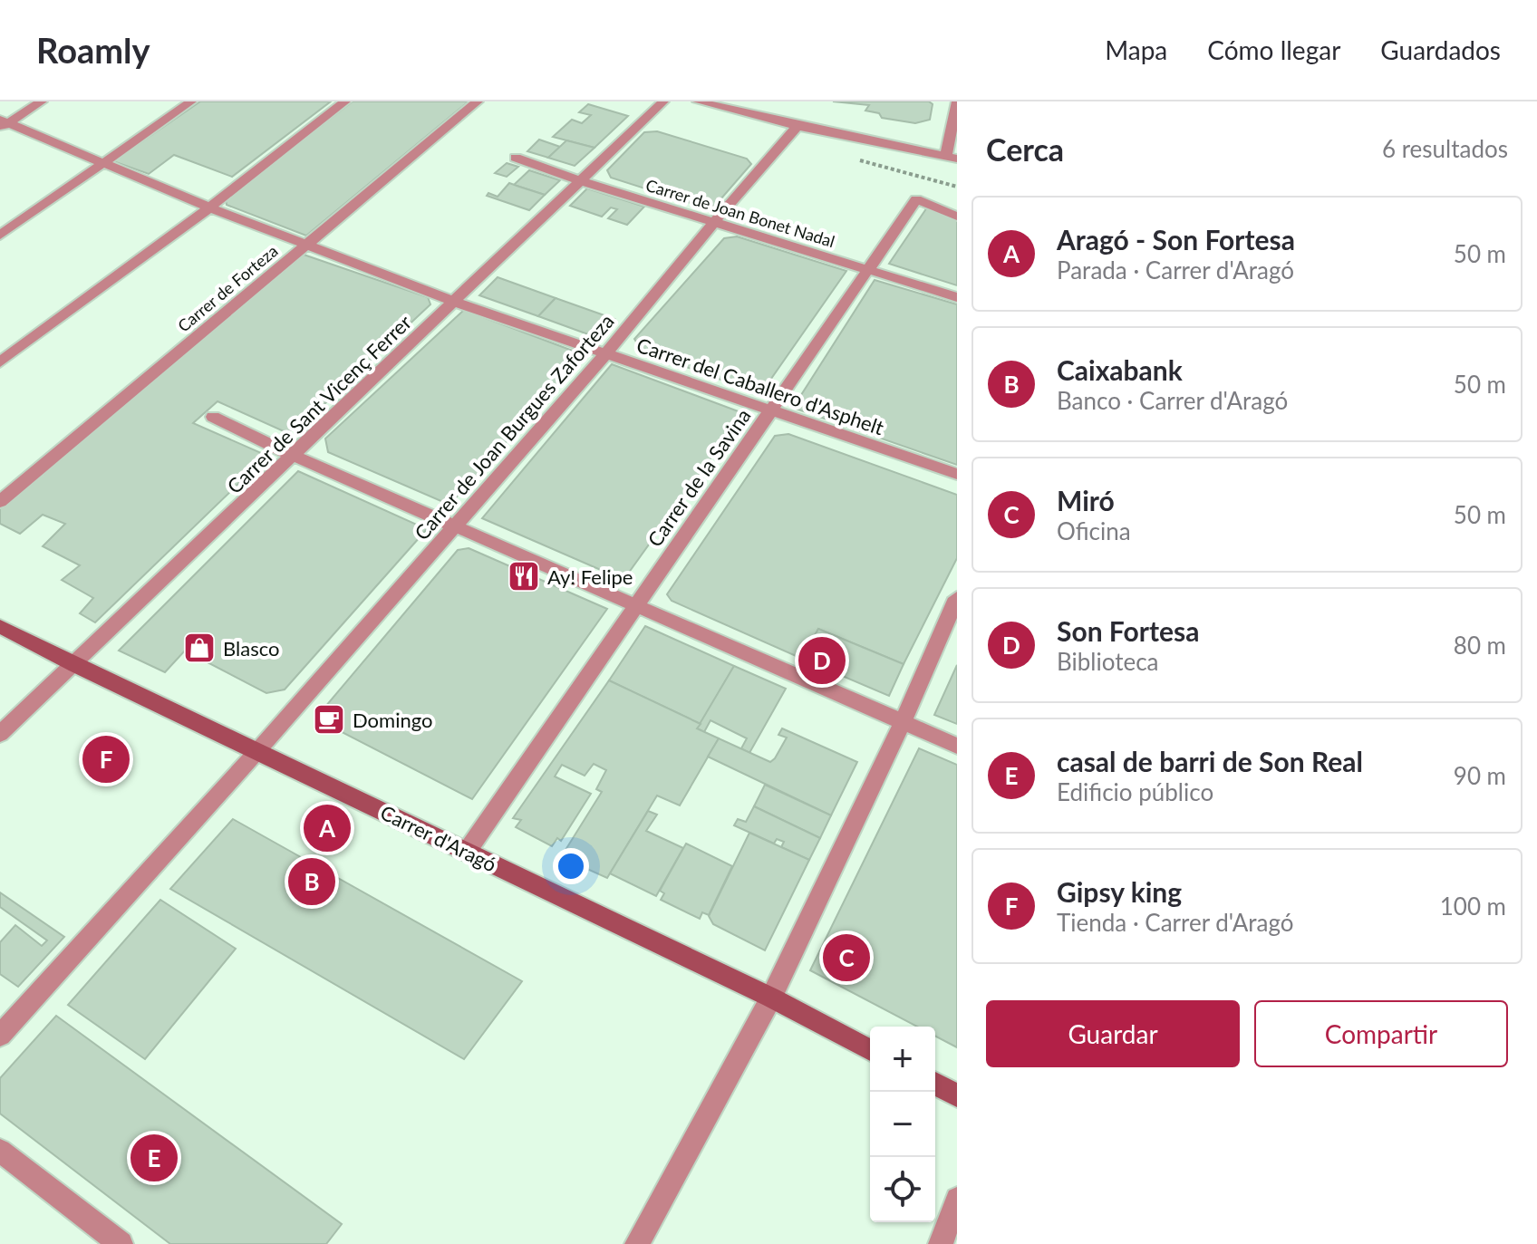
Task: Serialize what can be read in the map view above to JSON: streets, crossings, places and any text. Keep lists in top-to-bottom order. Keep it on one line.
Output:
{"streets":{"main road":["Carrer d'Aragó"],"street":["Carrer de Joan Bonet Nadal","Carrer de Forteza","Carrer del Caballero d'Asphelt","Carrer de Sant Vicenç Ferrer","Carrer de Joan Burgues Zaforteza","Carrer de la Savina"]},"crossings":[["Carrer de Joan Bonet Nadal","Carrer de Sant Vicenç Ferrer"],["Carrer de Joan Bonet Nadal","Carrer de Joan Burgues Zaforteza"],["Carrer de Joan Bonet Nadal","Carrer de la Savina"],["Carrer de Forteza","Carrer del Caballero d'Asphelt"],["Carrer del Caballero d'Asphelt","Carrer de Sant Vicenç Ferrer"],["Carrer del Caballero d'Asphelt","Carrer de Joan Burgues Zaforteza"],["Carrer del Caballero d'Asphelt","Carrer de la Savina"],["Carrer de Sant Vicenç Ferrer","Carrer d'Aragó"],["Carrer de Joan Burgues Zaforteza","Carrer d'Aragó"],["Carrer de la Savina","Carrer d'Aragó"]],"places":{"restaurant":["Ay! Felipe"],"shop":["Blasco"],"cafe":["Domingo"]},"page":{"header":"Roamly","nav":["Mapa","Cómo llegar","Guardados"],"heading":["Cerca","6 resultados"],"list":[{"mark":"A","name":"Aragó - Son Fortesa","note":"Parada · Carrer d'Aragó","value":"50 m"},{"mark":"B","name":"Caixabank","note":"Banco · Carrer d'Aragó","value":"50 m"},{"mark":"C","name":"Miró","note":"Oficina","value":"50 m"},{"mark":"D","name":"Son Fortesa","note":"Biblioteca","value":"80 m"},{"mark":"E","name":"casal de barri de Son Real","note":"Edificio público","value":"90 m"},{"mark":"F","name":"Gipsy king","note":"Tienda · Carrer d'Aragó","value":"100 m"}],"pins":["D","F","A","B","C","E"],"buttons":["Guardar","Compartir"],"map_buttons":["+","−"]}}
